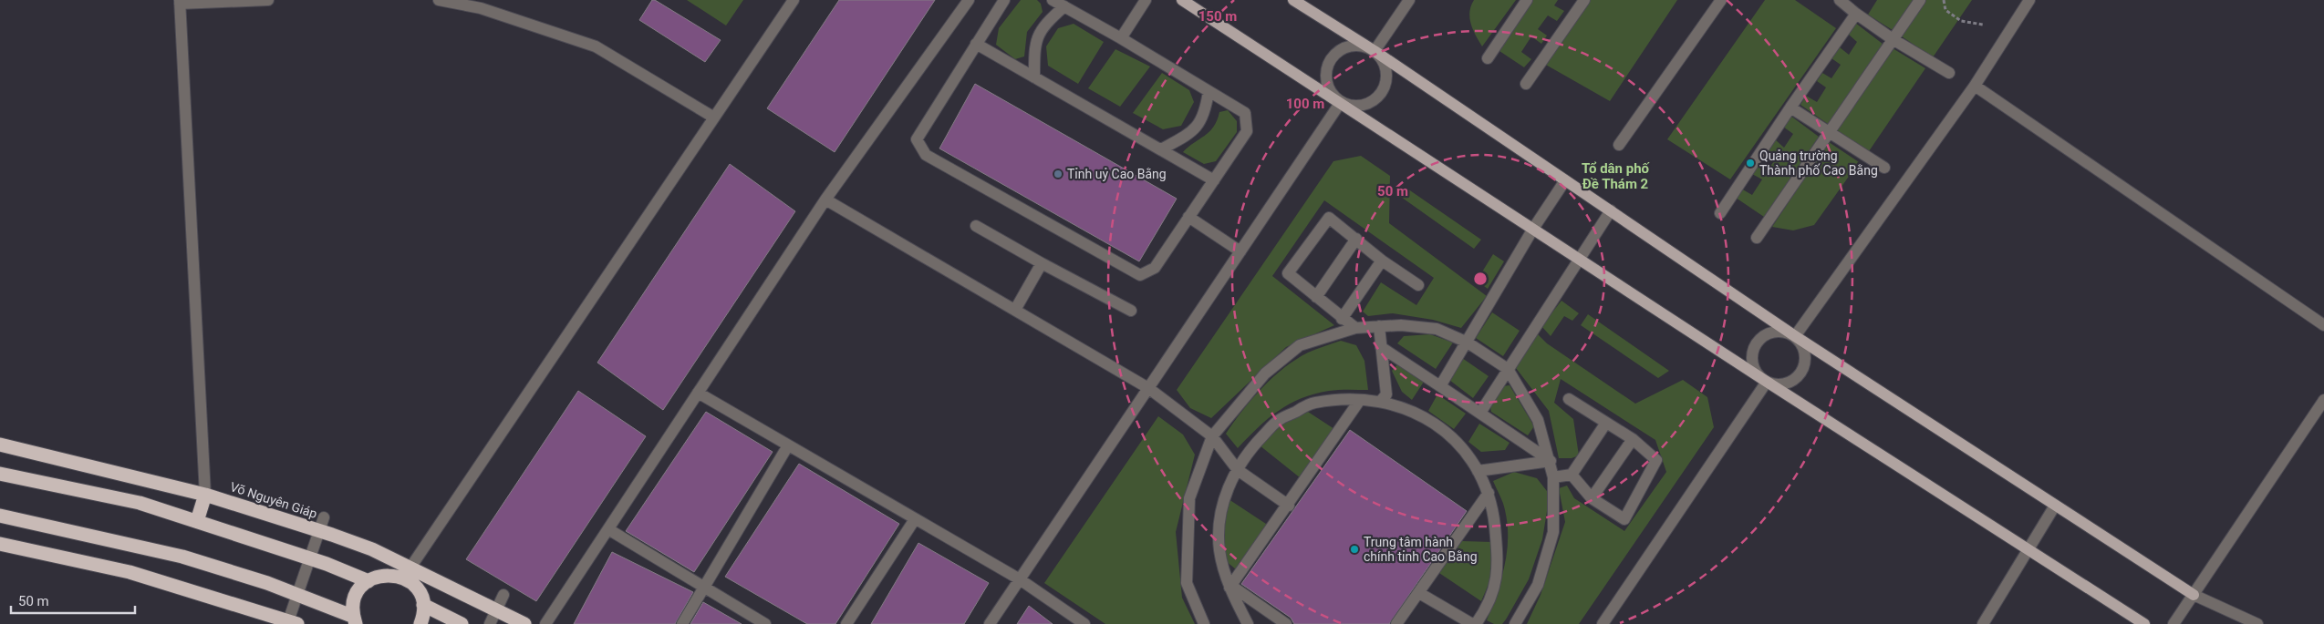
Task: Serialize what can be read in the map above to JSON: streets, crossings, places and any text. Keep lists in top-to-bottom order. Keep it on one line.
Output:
{"streets":{"highway":["Võ Nguyên Giáp"]},"districts":["Tổ dân phố Đề Thám 2"],"places":["Quảng trường Thành phố Cao Bằng","Tỉnh uỷ Cao Bằng","Trung tâm hành chính tỉnh Cao Bằng"],"scale_bar":"50 m","rings":["150 m","100 m","50 m"]}
